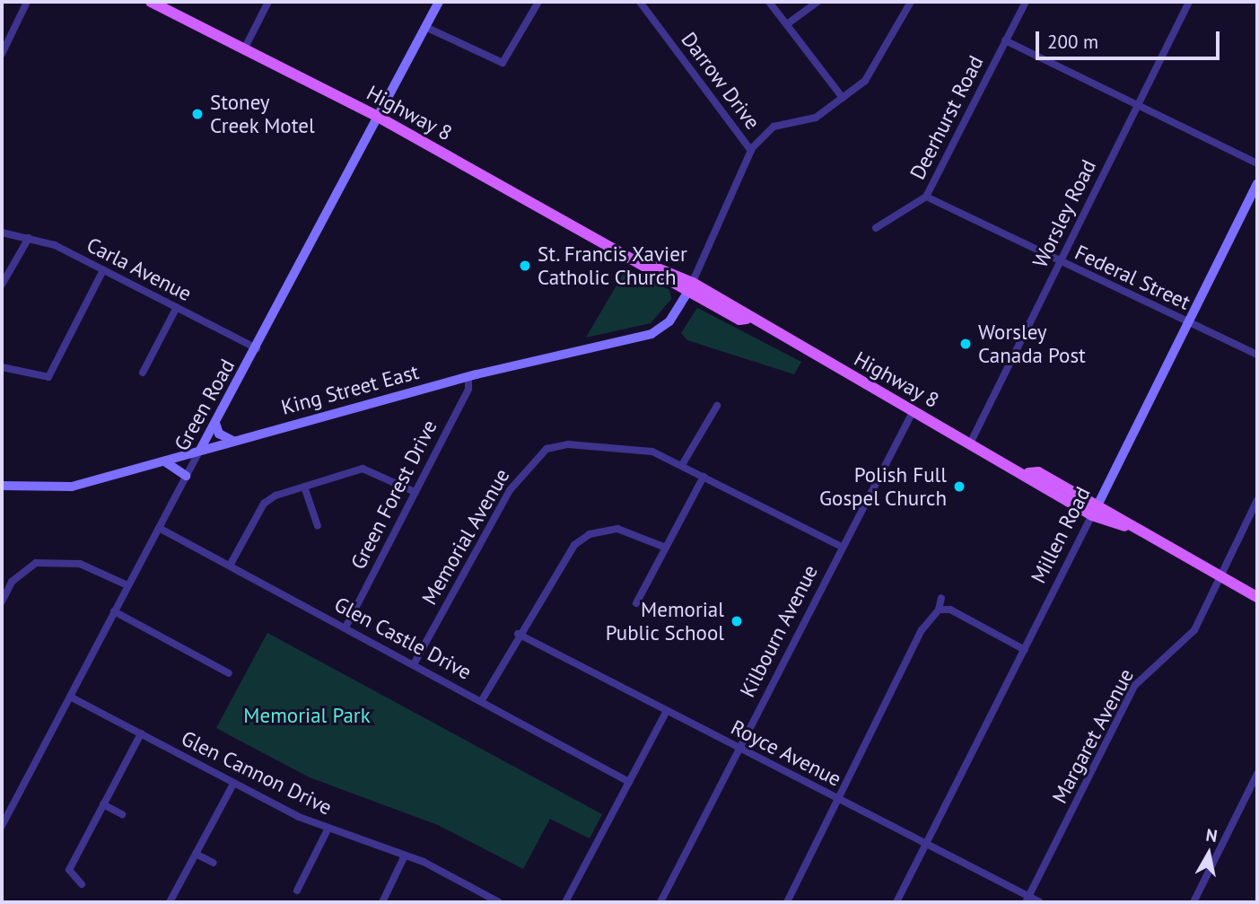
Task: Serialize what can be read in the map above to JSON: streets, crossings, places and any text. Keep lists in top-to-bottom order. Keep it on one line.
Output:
{"streets":{"main road":["Highway 8"],"street":["Darrow Drive","Deerhurst Road","Worsley Road","Carla Avenue","Federal Street","King Street East","Green Road","Green Forest Drive","Millen Road","Memorial Avenue","Kilbourn Avenue","Glen Castle Drive","Margaret Avenue","Royce Avenue","Glen Cannon Drive"]},"crossings":[["Highway 8","Worsley Road"],["Highway 8","King Street East"],["Highway 8","Green Road"],["Highway 8","Millen Road"],["Highway 8","Kilbourn Avenue"],["Highway 8","Margaret Avenue"],["Deerhurst Road","Federal Street"],["Worsley Road","Federal Street"],["Carla Avenue","Green Road"],["Federal Street","Millen Road"],["King Street East","Green Road"],["King Street East","Green Forest Drive"],["Green Road","Glen Castle Drive"],["Green Road","Glen Cannon Drive"],["Green Forest Drive","Glen Castle Drive"],["Millen Road","Royce Avenue"],["Memorial Avenue","Kilbourn Avenue"],["Memorial Avenue","Glen Castle Drive"],["Kilbourn Avenue","Royce Avenue"],["Margaret Avenue","Royce Avenue"]],"parks":["Memorial Park"],"places":["Stoney Creek Motel","St. Francis Xavier Catholic Church","Worsley Canada Post","Polish Full Gospel Church","Memorial Public School"],"scale_bar":"200 m","north":"top"}
